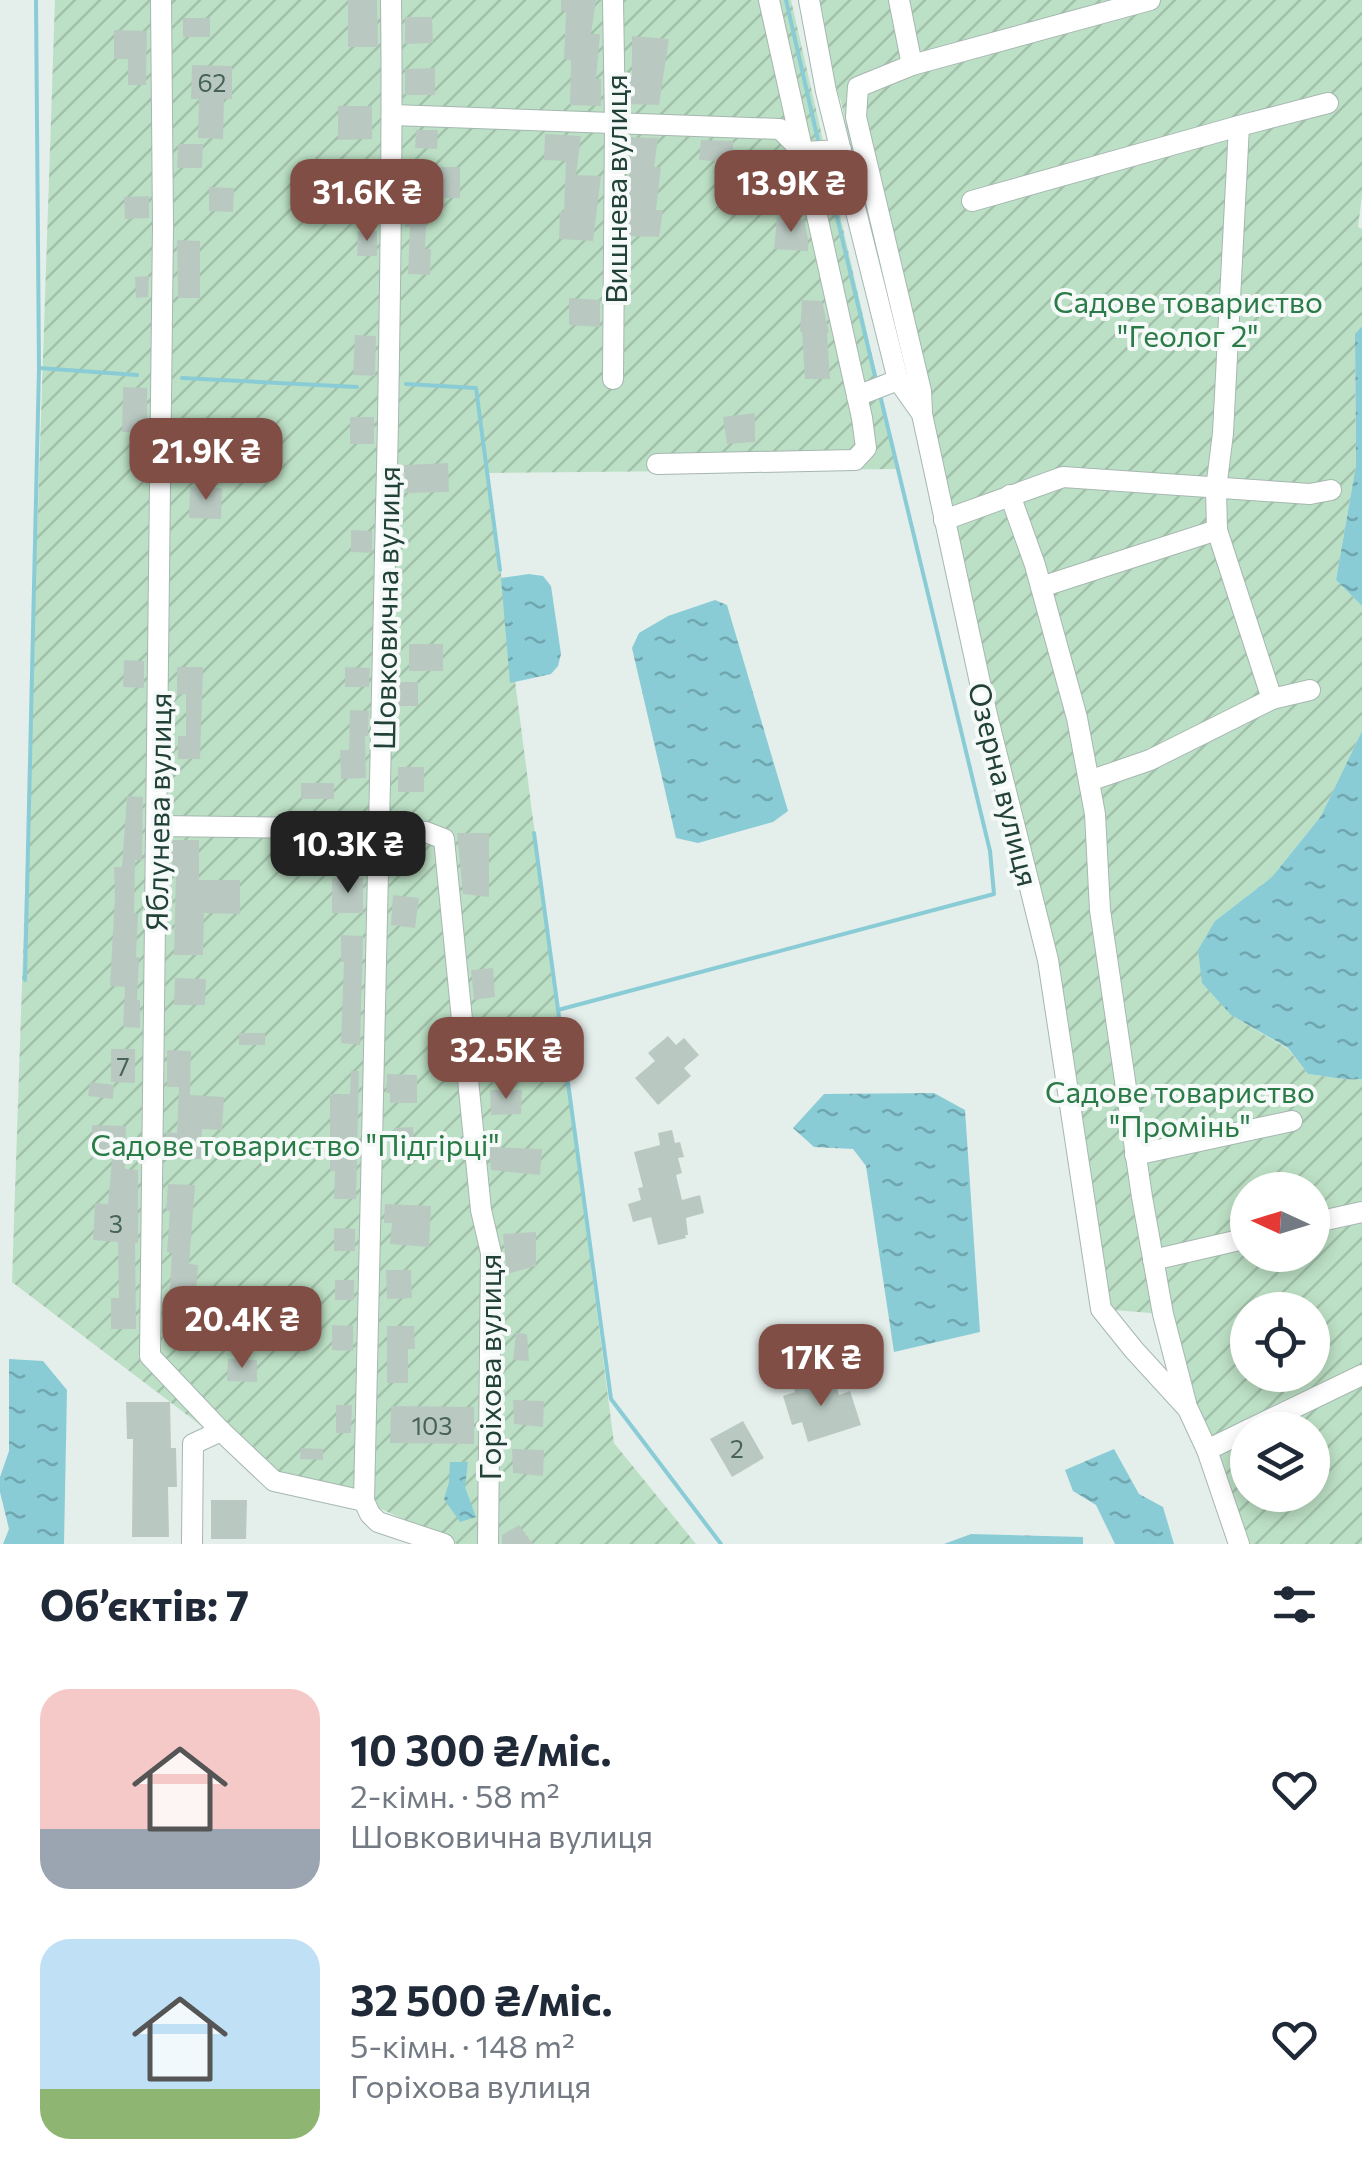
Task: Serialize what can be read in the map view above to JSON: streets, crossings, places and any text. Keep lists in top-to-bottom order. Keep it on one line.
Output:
{"streets":{"street":["Вишнева вулиця","Шовковична вулиця","Озерна вулиця","Яблунева вулиця","Горіхова вулиця"]},"crossings":[["Шовковична вулиця","Яблунева вулиця"],["Шовковична вулиця","Горіхова вулиця"]],"parks":["Садове товариство \"Геолог 2\"","Садове товариство \"Промінь\"","Садове товариство \"Підгірці\""],"house_numbers":["62","7","3","103","2"],"north":"left","page":{"price":["13.9K ₴","31.6K ₴","21.9K ₴","10.3K ₴","32.5K ₴","20.4K ₴","17K ₴"],"heading":"Об’єктів: 7","list":[{"name":"10 300 ₴/міс.","note":"2-кімн. · 58 m² · Шовковична вулиця"},{"name":"32 500 ₴/міс.","note":"5-кімн. · 148 m² · Горіхова вулиця"}]}}
